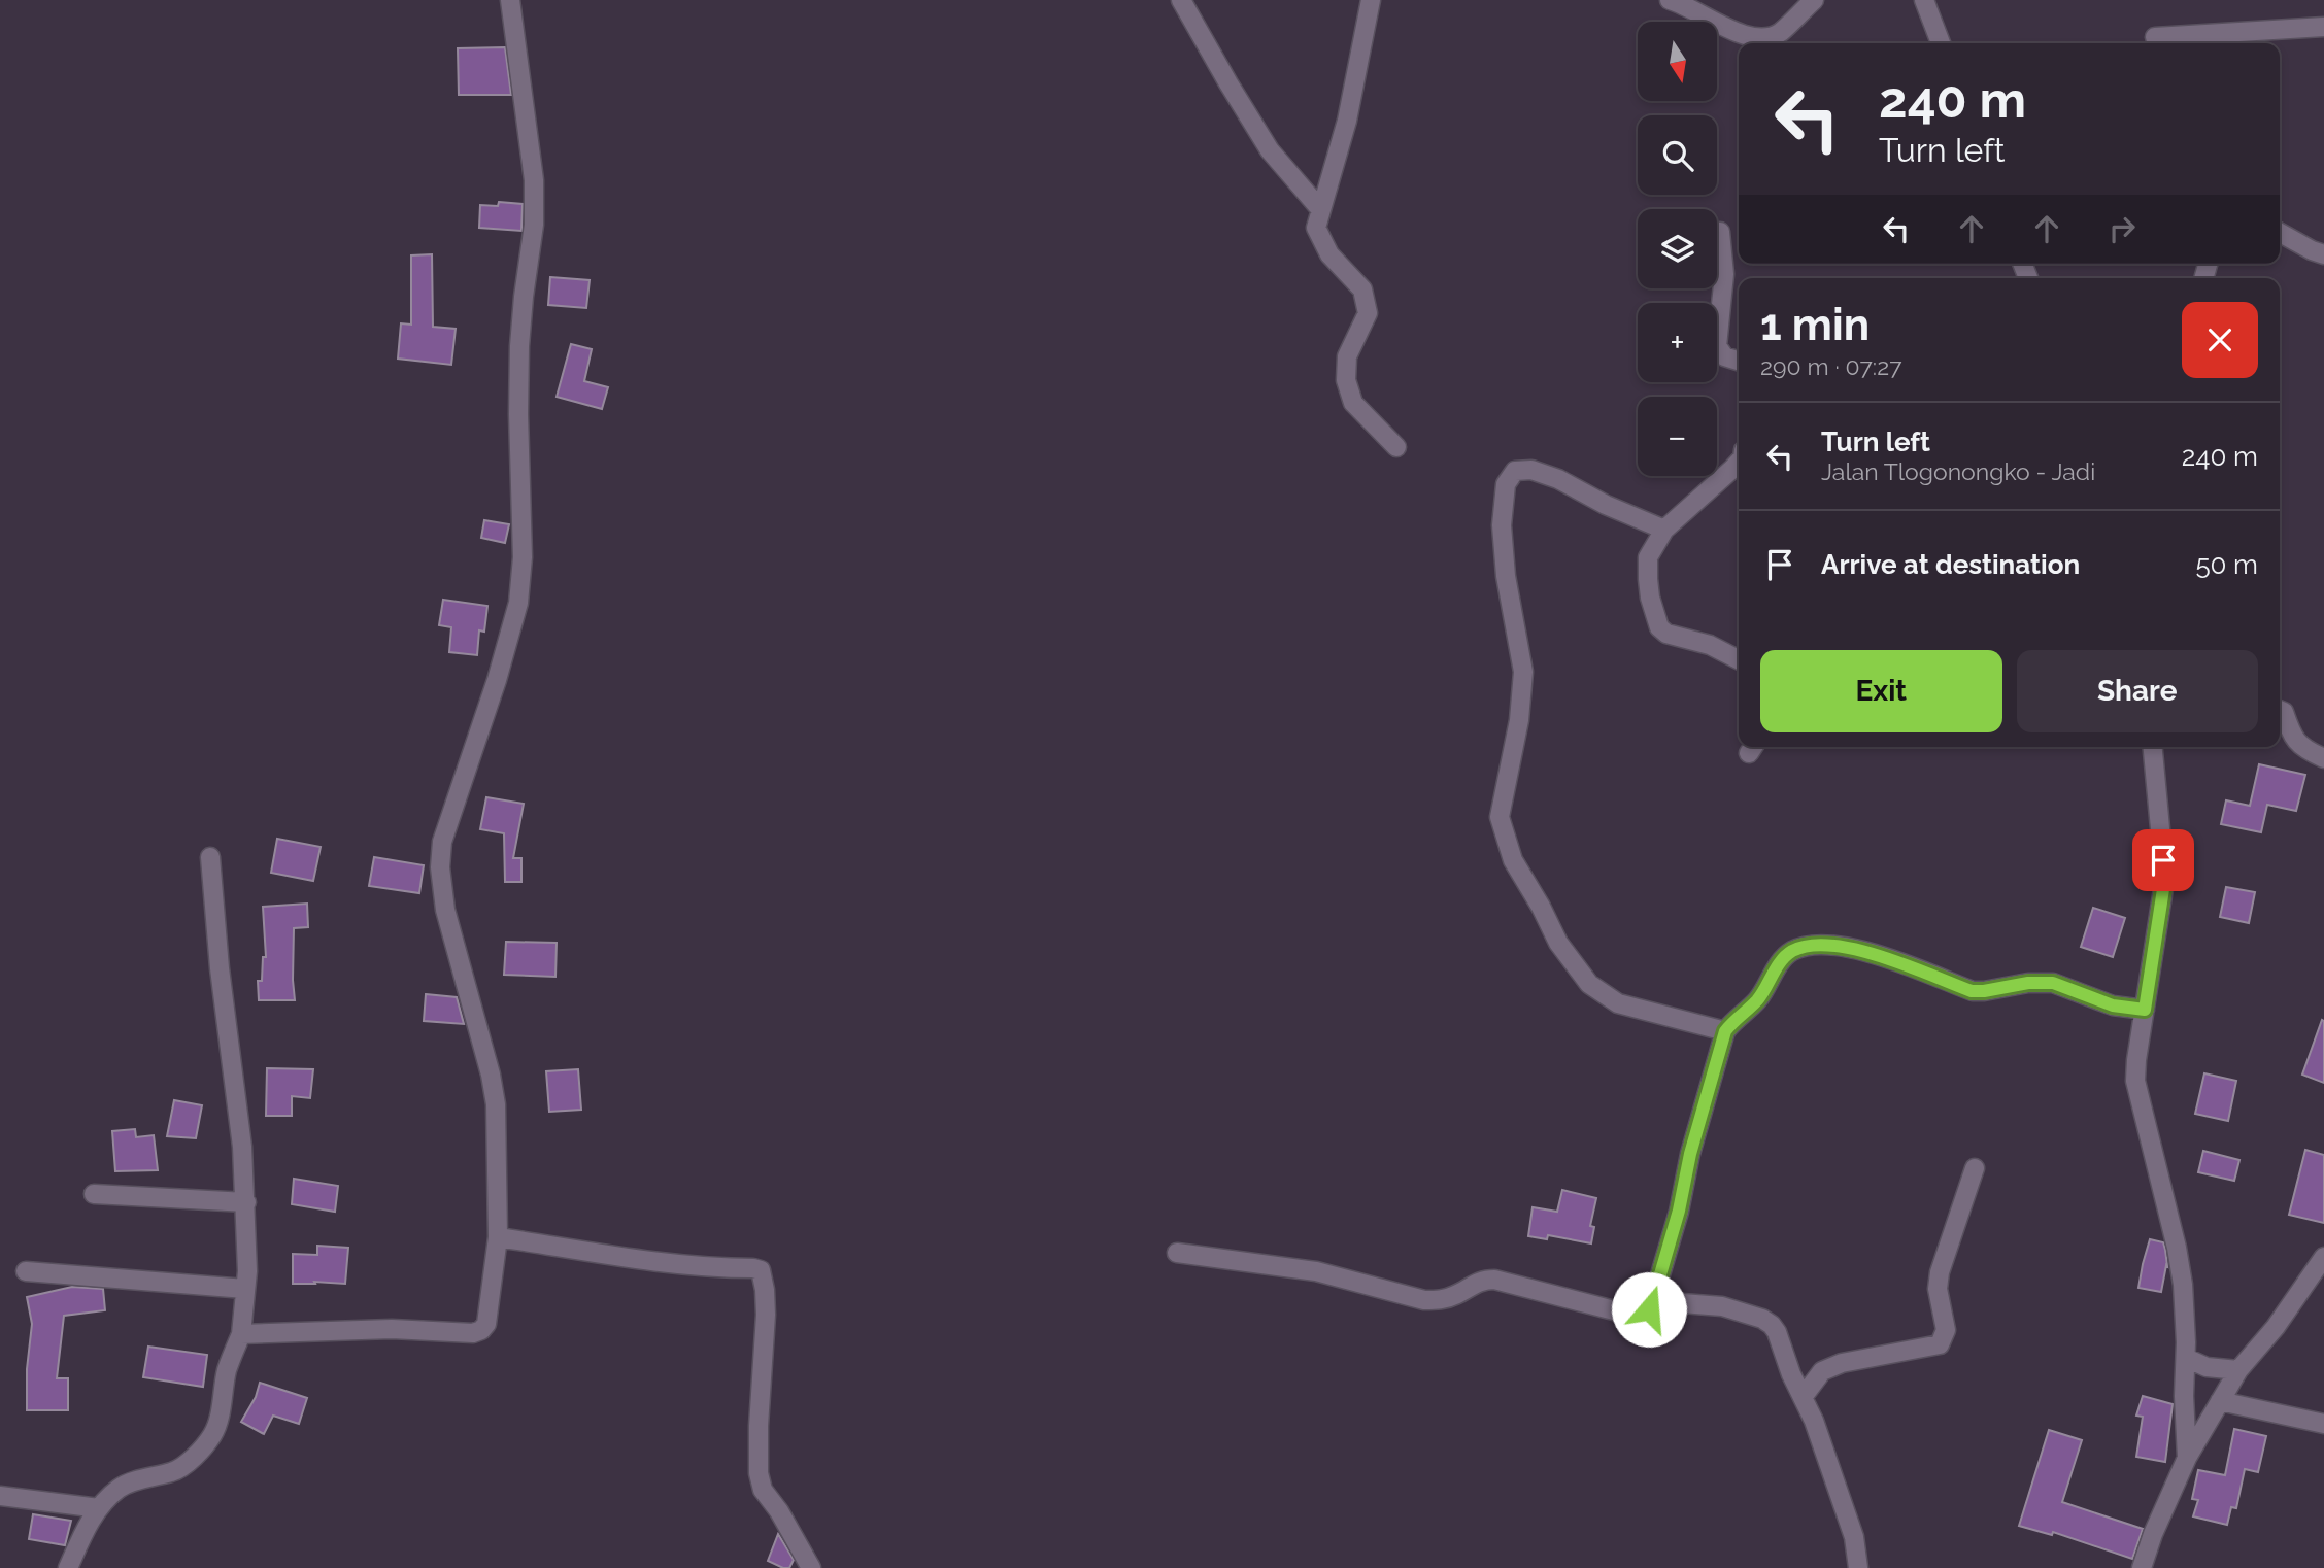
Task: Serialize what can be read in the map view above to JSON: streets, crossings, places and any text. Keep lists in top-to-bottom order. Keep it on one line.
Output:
{"north":"bottom","page":{"map_buttons":["+","−"],"turn":["240 m","Turn left"],"heading":["1 min","290 m · 07:27"],"list":[{"name":"Turn left","note":"Jalan Tlogonongko - Jadi","value":"240 m"},{"name":"Arrive at destination","value":"50 m"}],"buttons":["Exit","Share"]}}
